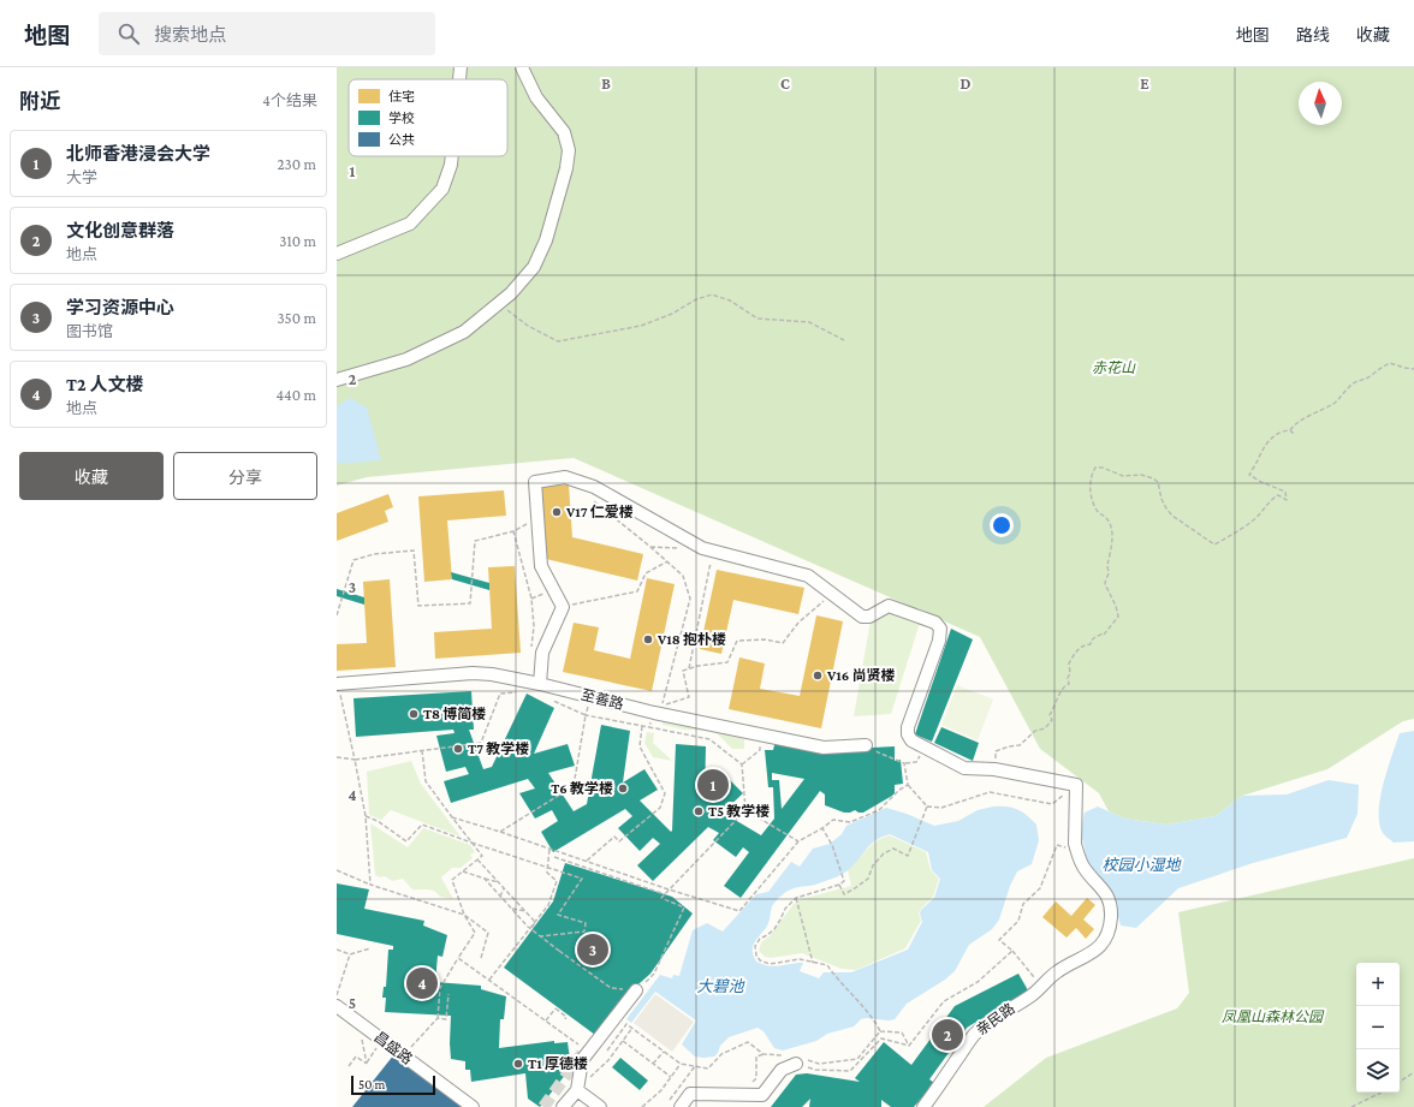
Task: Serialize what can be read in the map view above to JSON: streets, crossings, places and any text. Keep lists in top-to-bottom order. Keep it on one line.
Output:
{"streets":{"street":["至善路","亲民路","昌盛路"]},"water":["校园小湿地","大碧池"],"parks":["赤花山","凤凰山森林公园"],"places":["V17 仁爱楼","V18 抱朴楼","V16 尚贤楼","T8 博简楼","T7 教学楼","T6 教学楼","T5 教学楼","T1 厚德楼"],"legend":["住宅","学校","公共"],"scale_bar":"50 m","north":"top","page":{"header":"地图","search":"搜索地点","nav":["地图","路线","收藏"],"heading":["附近","4个结果"],"list":[{"mark":"1","name":"北师香港浸会大学","note":"大学","value":"230 m"},{"mark":"2","name":"文化创意群落","note":"地点","value":"310 m"},{"mark":"3","name":"学习资源中心","note":"图书馆","value":"350 m"},{"mark":"4","name":"T2 人文楼","note":"地点","value":"440 m"}],"buttons":["收藏","分享"],"pins":["1","3","4","2"],"map_buttons":["+","−"],"scale":"50 m"},"grid":{"columns":["B","C","D","E"],"rows":["1","2","3","4","5"]}}
